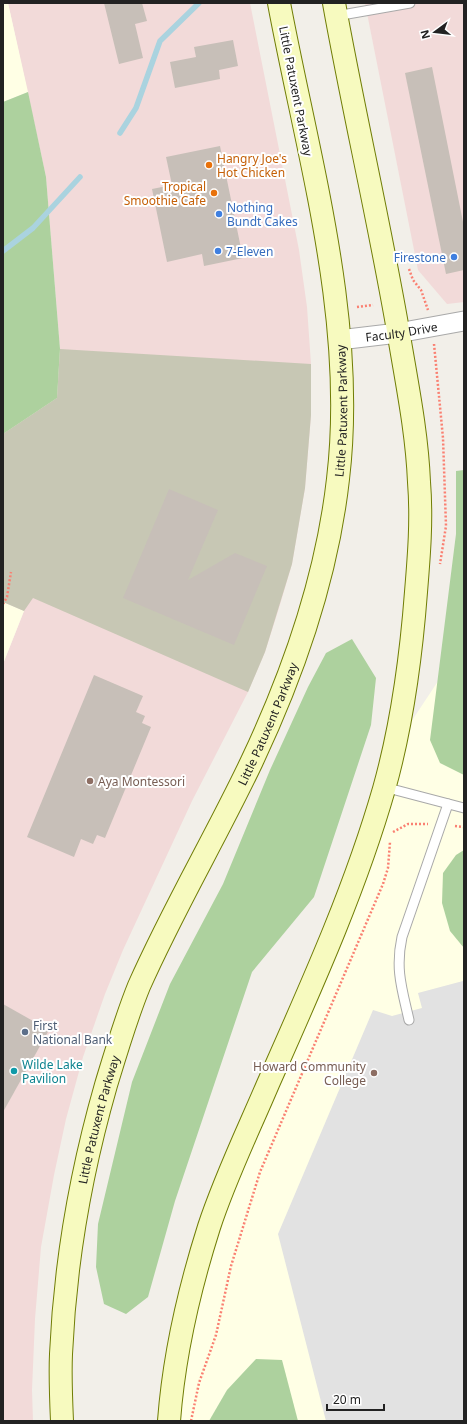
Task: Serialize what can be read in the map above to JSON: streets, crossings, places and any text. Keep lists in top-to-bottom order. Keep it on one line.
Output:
{"streets":{"main road":["Little Patuxent Parkway"],"street":["Faculty Drive"]},"crossings":[["Little Patuxent Parkway","Faculty Drive"]],"places":["Hangry Joe's Hot Chicken","Tropical Smoothie Cafe","Nothing Bundt Cakes","7-Eleven","Firestone","Aya Montessori","First National Bank","Wilde Lake Pavilion","Howard Community College"],"scale_bar":"20 m","north":"left"}
